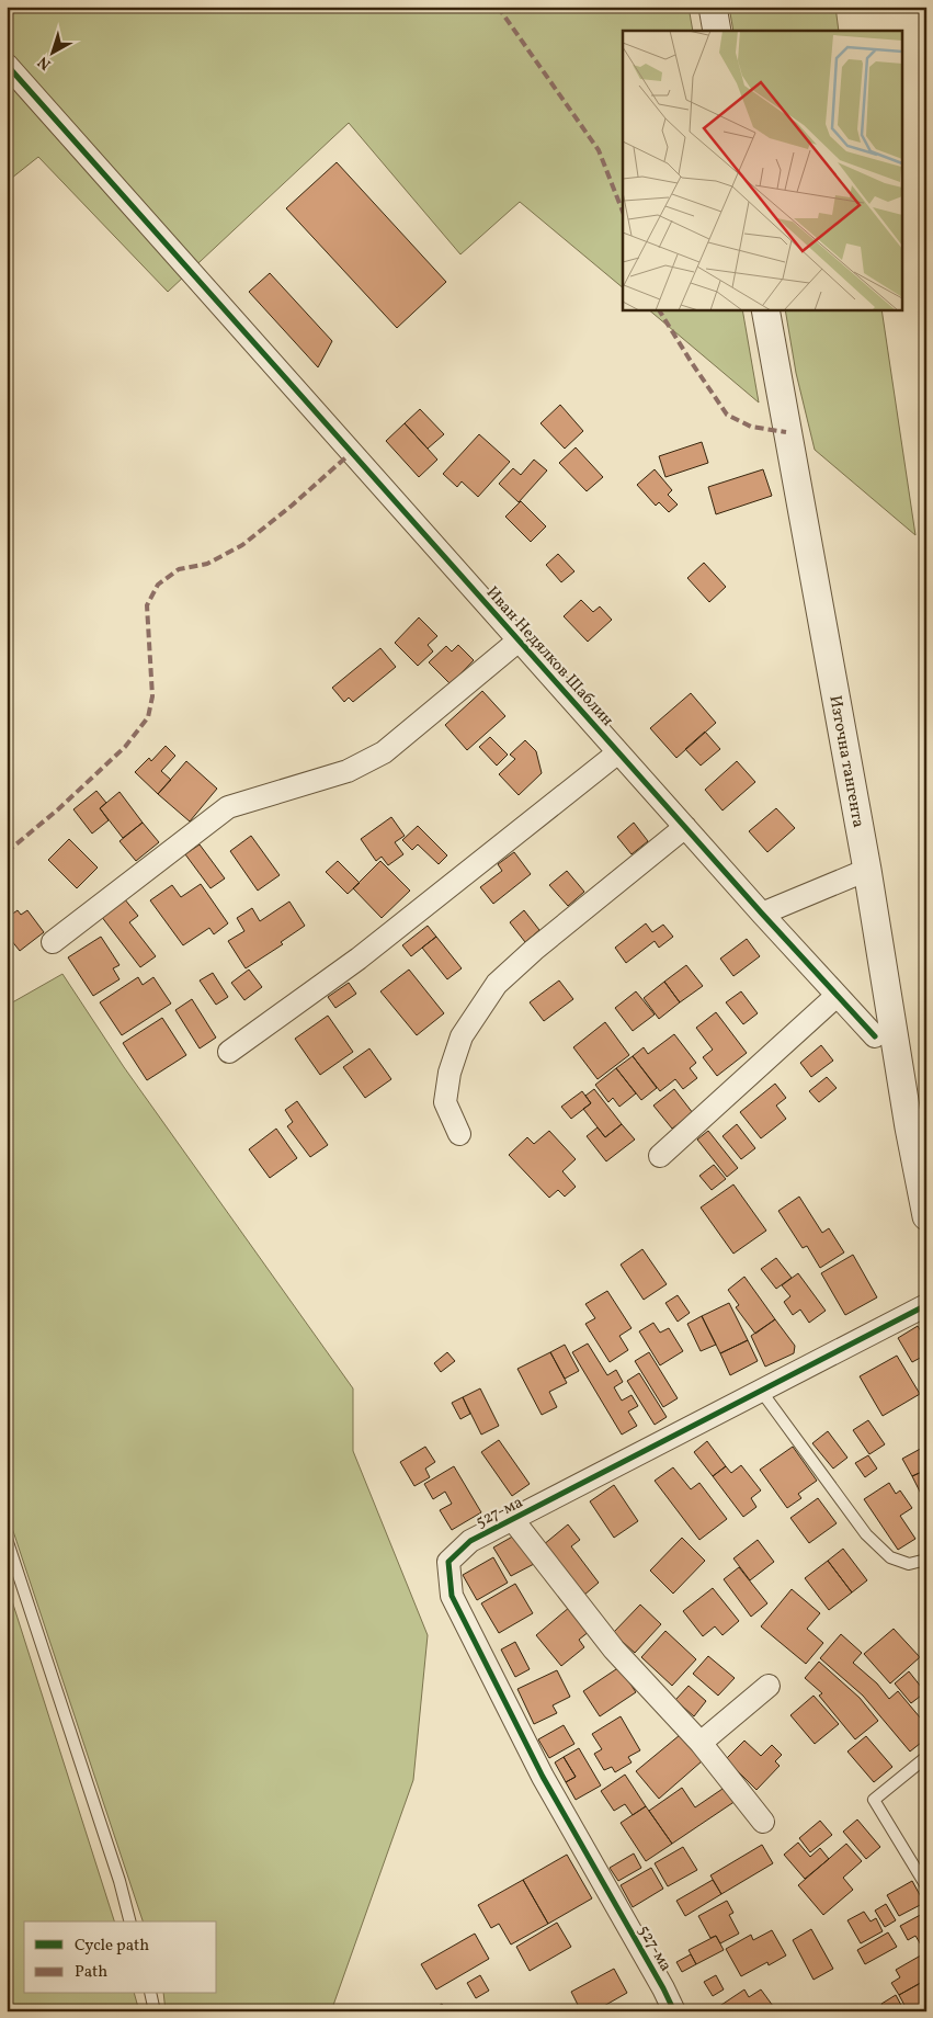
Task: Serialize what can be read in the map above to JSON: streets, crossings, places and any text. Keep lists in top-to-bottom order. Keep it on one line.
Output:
{"streets":{"street":["Иван Недялков Шаблин","Източна тангента","527-ма"]},"legend":["Cycle path","Path"],"north":"bottom left"}
